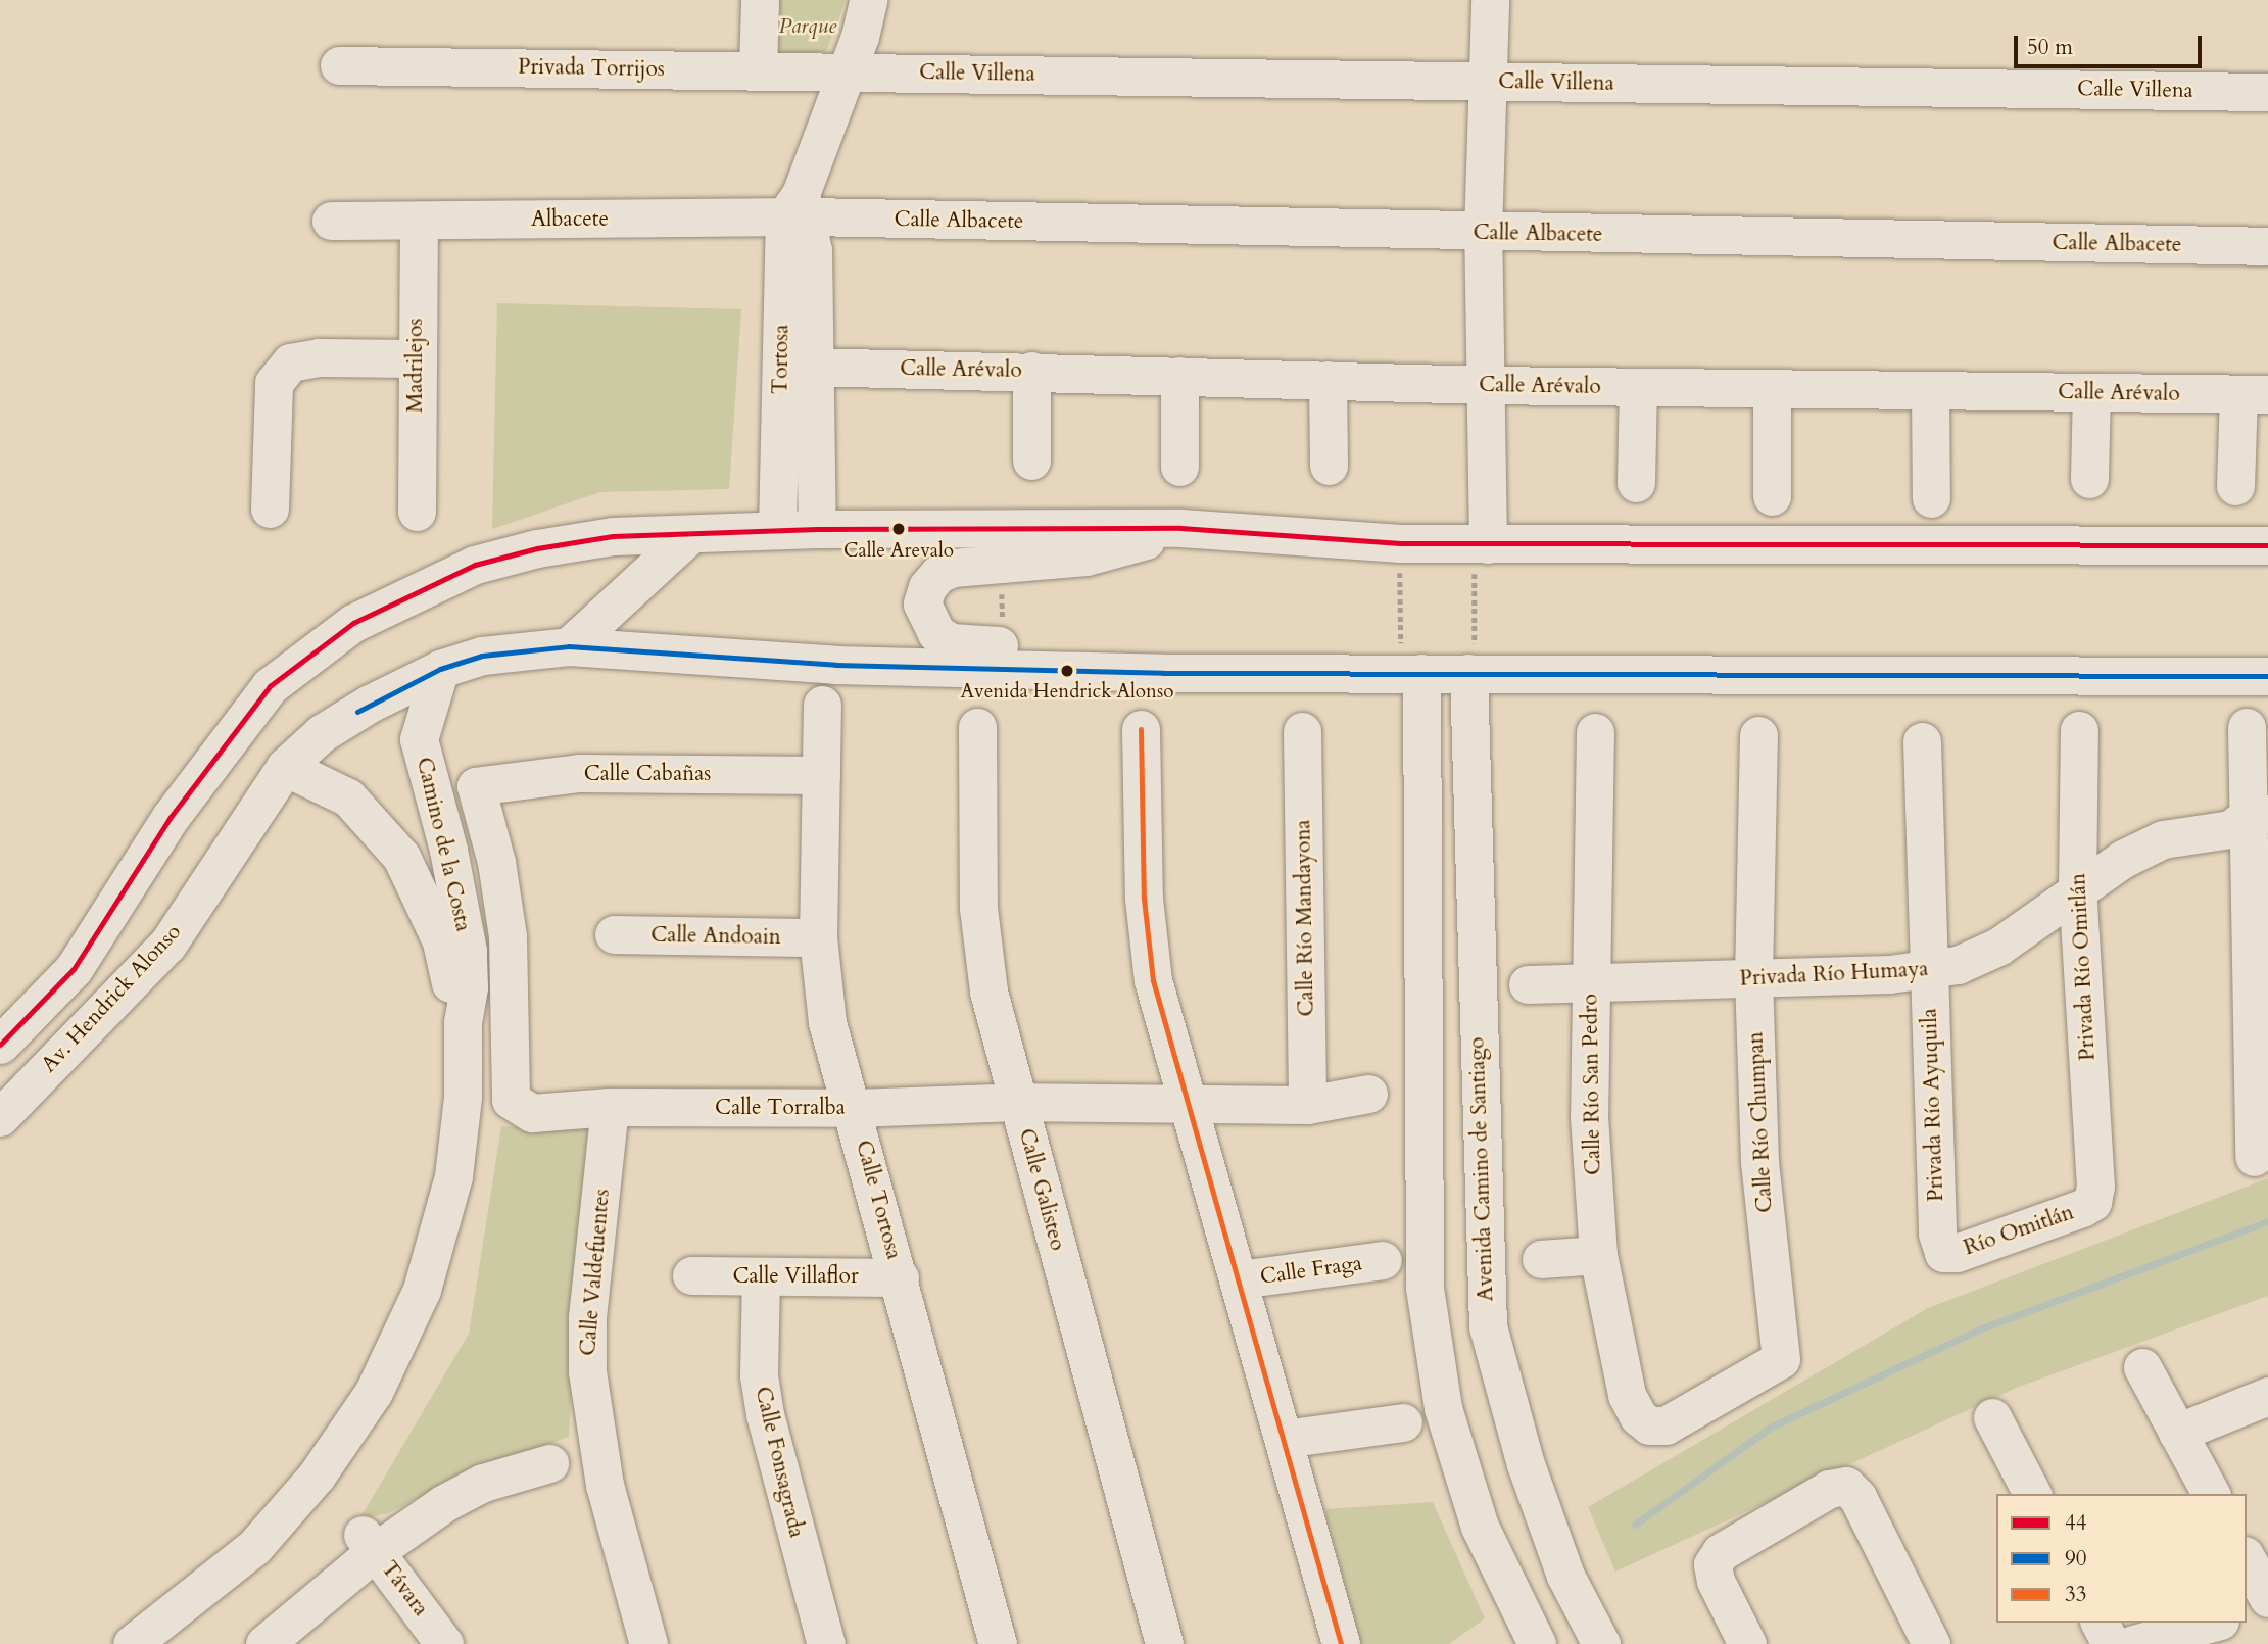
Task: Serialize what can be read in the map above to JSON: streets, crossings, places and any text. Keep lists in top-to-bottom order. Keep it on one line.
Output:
{"streets":{"street":["Privada Torrijos","Calle Villena","Albacete","Calle Albacete","Tortosa","Madrilejos","Calle Arévalo","Calle Cabañas","Camino de la Costa","Calle Río Mandayona","Calle Andoain","Privada Río Omitlán","Privada Río Humaya","Av. Hendrick Alonso","Calle Río San Pedro","Privada Río Ayuquila","Calle Torralba","Calle Río Chumpan","Avenida Camino de Santiago","Calle Galisteo","Calle Tortosa","Río Omitlán","Calle Fraga","Calle Valdefuentes","Calle Villaflor","Calle Fonsagrada","Távara"]},"crossings":[["Privada Torrijos","Calle Villena"],["Privada Torrijos","Tortosa"],["Calle Villena","Tortosa"],["Albacete","Calle Albacete"],["Albacete","Tortosa"],["Albacete","Madrilejos"],["Calle Albacete","Tortosa"],["Tortosa","Calle Arévalo"],["Calle Cabañas","Calle Torralba"],["Calle Cabañas","Calle Tortosa"],["Camino de la Costa","Av. Hendrick Alonso"],["Calle Río Mandayona","Calle Torralba"],["Calle Andoain","Calle Tortosa"],["Privada Río Omitlán","Privada Río Humaya"],["Privada Río Omitlán","Río Omitlán"],["Privada Río Humaya","Calle Río San Pedro"],["Privada Río Humaya","Privada Río Ayuquila"],["Privada Río Humaya","Calle Río Chumpan"],["Calle Río San Pedro","Calle Río Chumpan"],["Privada Río Ayuquila","Río Omitlán"],["Calle Torralba","Calle Galisteo"],["Calle Torralba","Calle Tortosa"],["Calle Torralba","Calle Valdefuentes"],["Calle Tortosa","Calle Villaflor"],["Calle Villaflor","Calle Fonsagrada"]],"parks":["Parque"],"places":["Calle Arevalo","Avenida Hendrick Alonso"],"lines":["transit line 44","transit line 90","transit line 33"],"legend":["44","90","33"],"scale_bar":"50 m"}
